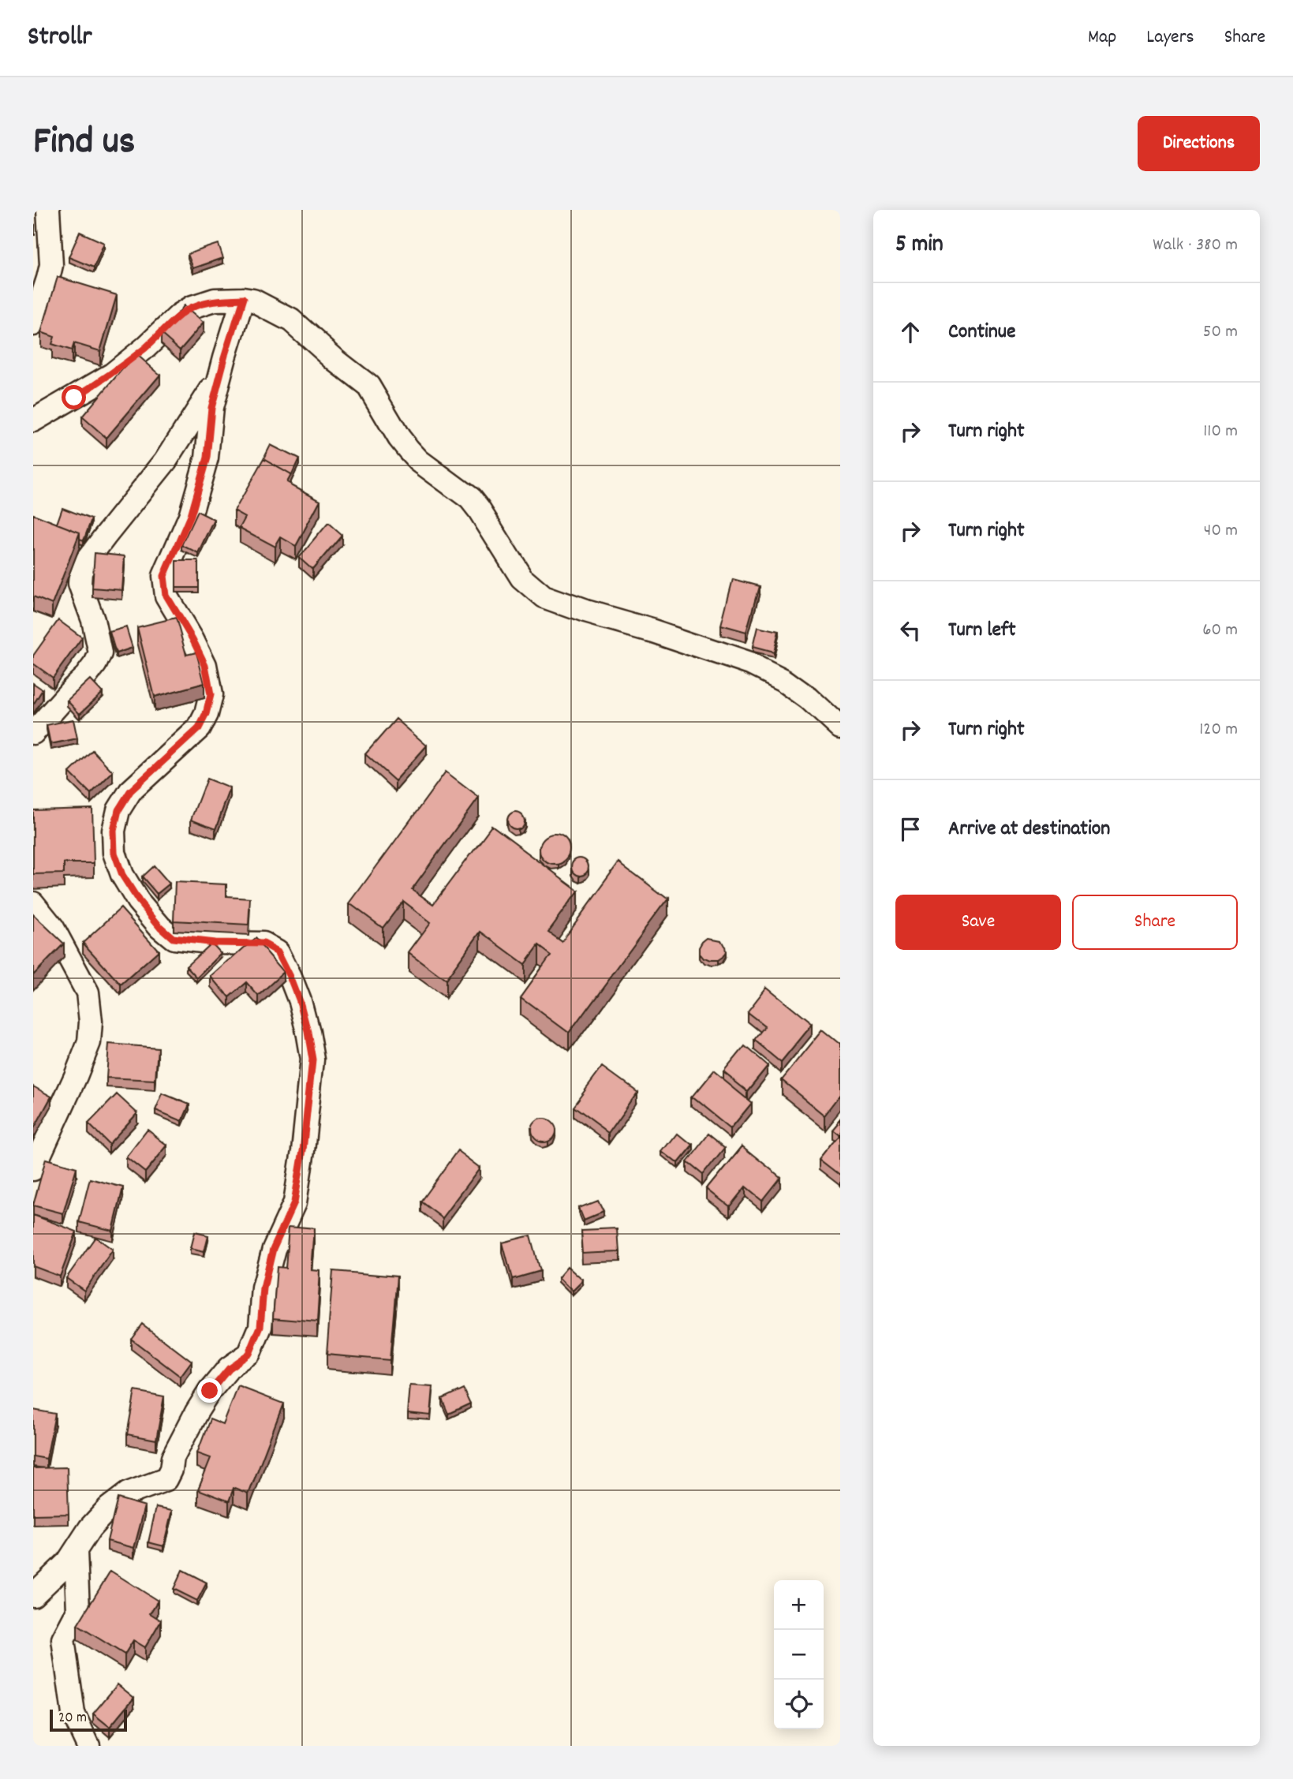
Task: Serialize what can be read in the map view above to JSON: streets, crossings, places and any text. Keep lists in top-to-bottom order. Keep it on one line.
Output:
{"scale_bar":"20 m","page":{"header":"Strollr","nav":["Map","Layers","Share"],"title":"Find us","buttons":["Directions",["Save","Share"]],"heading":["5 min","Walk · 380 m"],"list":[["Continue","50 m"],["Turn right","110 m"],["Turn right","40 m"],["Turn left","60 m"],["Turn right","120 m"],"Arrive at destination"],"map_buttons":["+","−"],"scale":"20 m"}}
